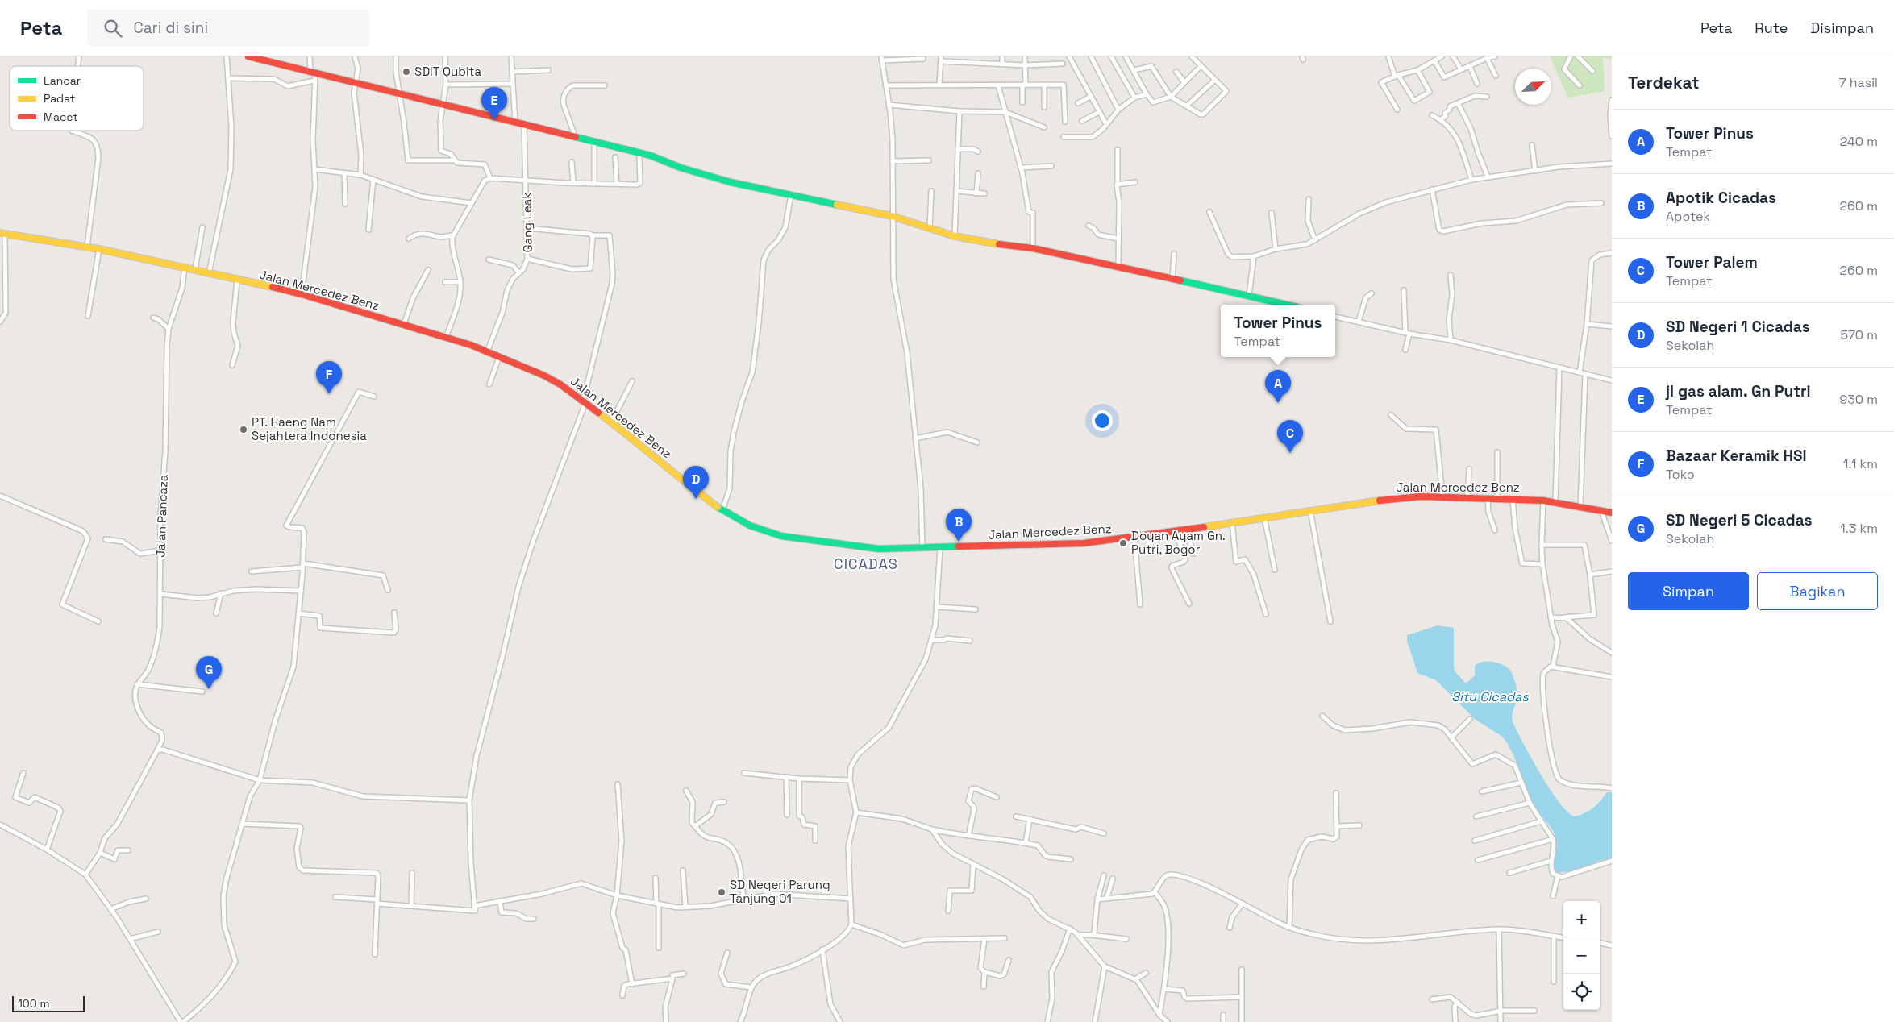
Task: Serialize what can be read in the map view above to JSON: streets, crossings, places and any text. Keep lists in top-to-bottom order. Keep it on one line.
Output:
{"streets":{"main road":["Jalan Mercedez Benz"],"street":["Gang Leak","Jalan Pancaza"]},"crossings":[["Gang Leak","Jalan Mercedez Benz"],["Jalan Mercedez Benz","Jalan Pancaza"]],"districts":["CICADAS"],"water":["Situ Cicadas"],"places":["SDIT Qubita","PT. Haeng Nam Sejahtera Indonesia","Doyan Ayam Gn. Putri, Bogor","SD Negeri Parung Tanjung 01"],"legend":["Lancar","Padat","Macet"],"scale_bar":"100 m","north":"top right","page":{"header":"Peta","search":"Cari di sini","nav":["Peta","Rute","Disimpan"],"heading":["Terdekat","7 hasil"],"pins":["E","F","A","C","D","B","G"],"list":[{"mark":"A","name":"Tower Pinus","note":"Tempat","value":"240 m"},{"mark":"B","name":"Apotik Cicadas","note":"Apotek","value":"260 m"},{"mark":"C","name":"Tower Palem","note":"Tempat","value":"260 m"},{"mark":"D","name":"SD Negeri 1 Cicadas","note":"Sekolah","value":"570 m"},{"mark":"E","name":"jl gas alam. Gn Putri","note":"Tempat","value":"930 m"},{"mark":"F","name":"Bazaar Keramik HSI","note":"Toko","value":"1.1 km"},{"mark":"G","name":"SD Negeri 5 Cicadas","note":"Sekolah","value":"1.3 km"}],"popup":["Tower Pinus","Tempat"],"buttons":["Simpan","Bagikan"],"map_buttons":["+","−"],"scale":"100 m"}}
